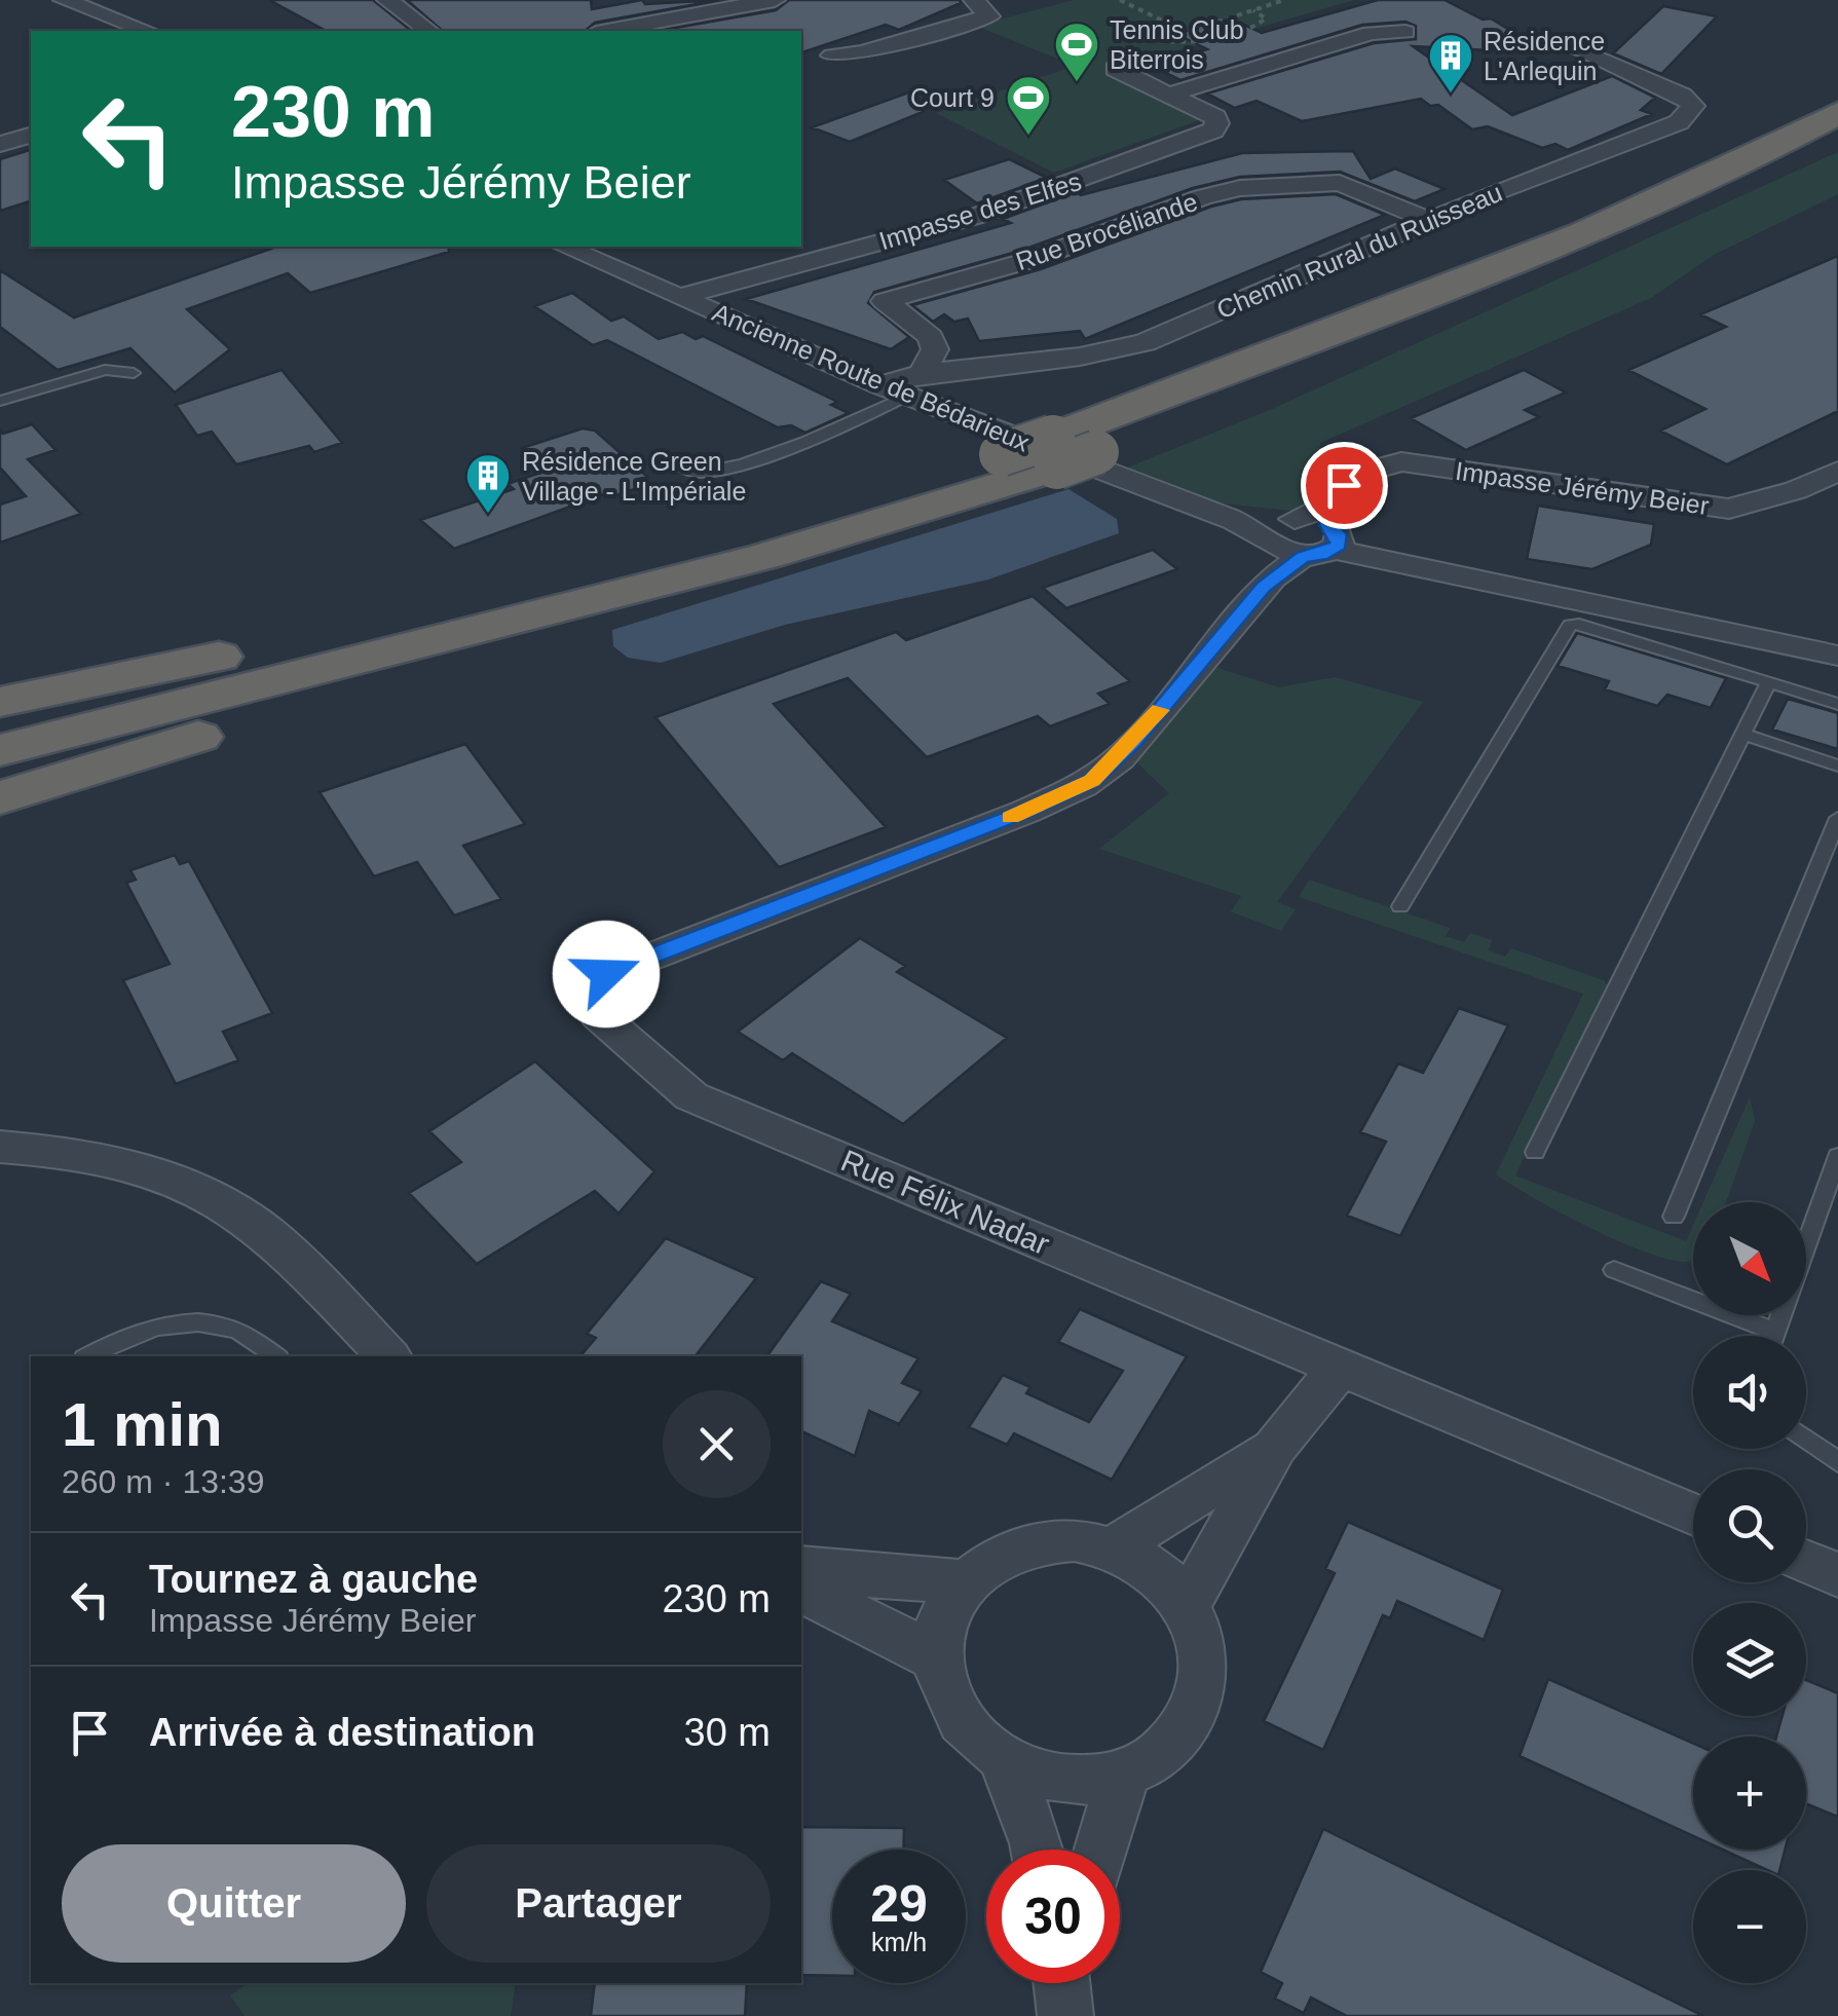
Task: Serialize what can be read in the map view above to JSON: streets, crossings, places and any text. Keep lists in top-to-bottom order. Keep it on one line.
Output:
{"streets":{"street":["Impasse des Elfes","Rue Brocéliande","Chemin Rural du Ruisseau","Ancienne Route de Bédarieux","Impasse Jérémy Beier","Rue Félix Nadar"]},"crossings":[["Impasse des Elfes","Ancienne Route de Bédarieux"],["Rue Brocéliande","Chemin Rural du Ruisseau"],["Rue Brocéliande","Ancienne Route de Bédarieux"],["Chemin Rural du Ruisseau","Ancienne Route de Bédarieux"]],"places":{"sports":["Tennis Club Biterrois","Court 9"],"building":["Résidence L'Arlequin","Résidence Green Village - L'Impériale"]},"north":"bottom right","page":{"turn":["230 m","Impasse Jérémy Beier"],"map_buttons":["+","−"],"heading":["1 min","260 m · 13:39"],"list":[{"name":"Tournez à gauche","note":"Impasse Jérémy Beier","value":"230 m"},{"name":"Arrivée à destination","value":"30 m"}],"buttons":["Quitter","Partager"],"speed":"29 km/h","limit":"30"}}
